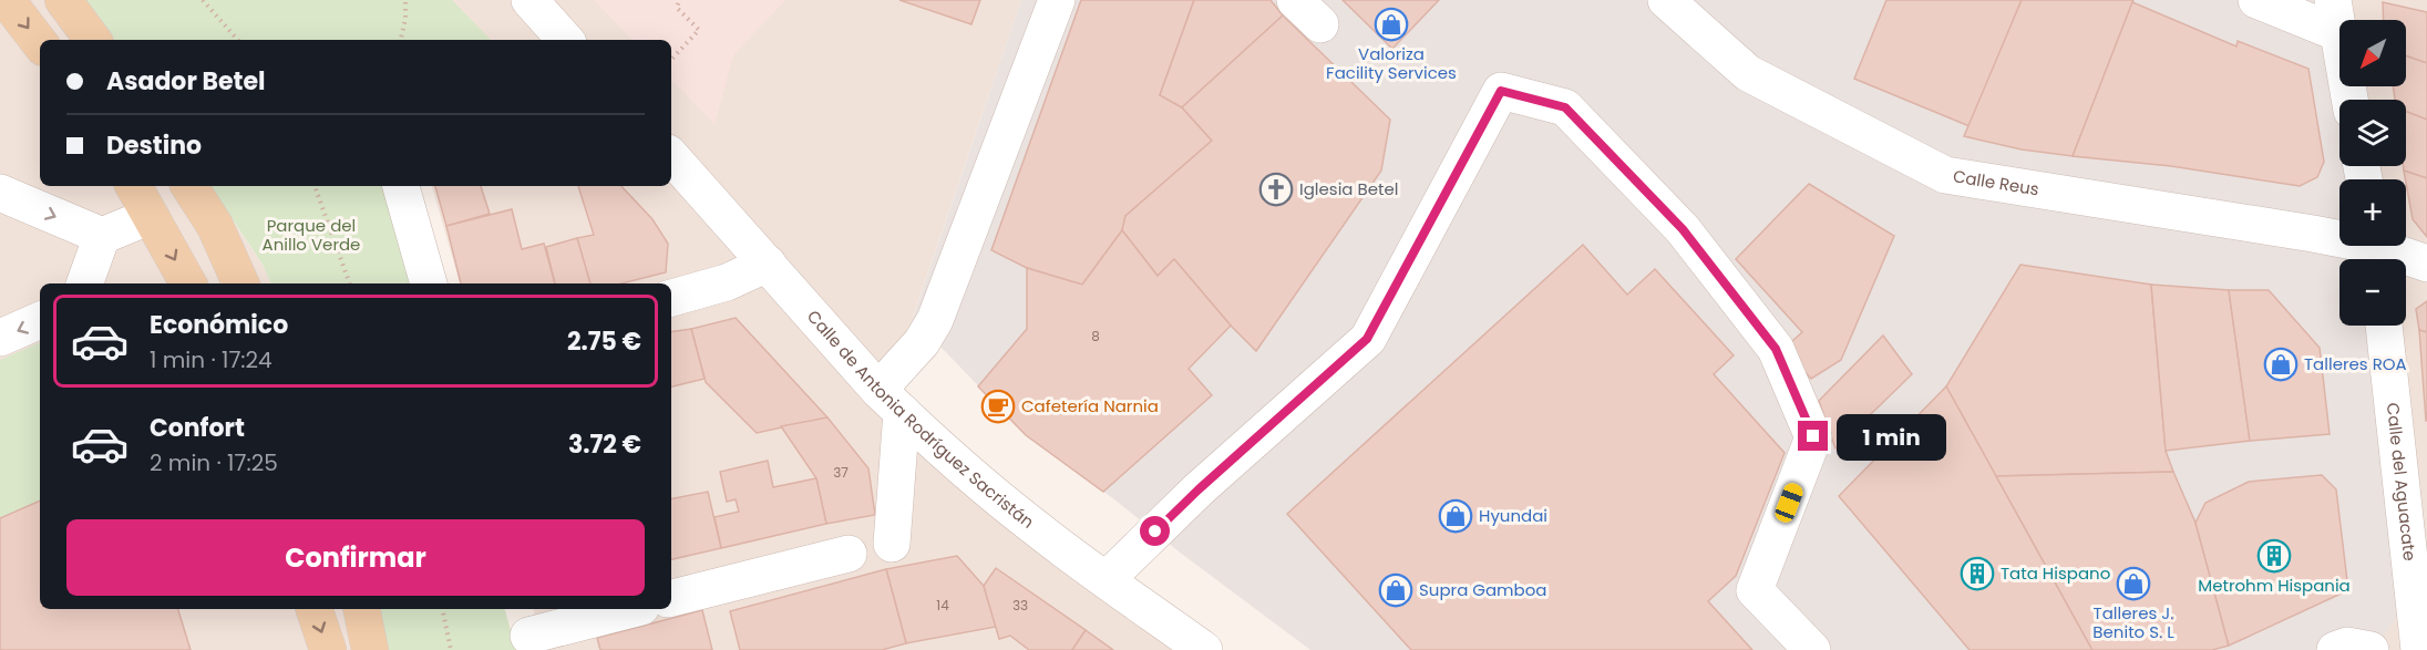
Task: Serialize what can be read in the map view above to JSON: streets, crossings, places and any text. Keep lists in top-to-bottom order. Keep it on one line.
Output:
{"streets":{"street":["Calle Reus","Calle de Antonia Rodríguez Sacristán","Calle del Aguacate"]},"parks":["Parque del Anillo Verde"],"places":{"shop":["Valoriza Facility Services","Talleres ROA","Hyundai","Talleres J. Benito S. L","Supra Gamboa"],"church":["Iglesia Betel"],"cafe":["Cafetería Narnia"],"building":["Metrohm Hispania","Tata Hispano"]},"house_numbers":["8","37","14","33"],"north":"bottom left","page":{"map_buttons":["+","−"],"banner":["Asador Betel","Destino"],"list":[{"name":"Económico","note":"1 min · 17:24","value":"2.75 €"},{"name":"Confort","note":"2 min · 17:25","value":"3.72 €"}],"bubble":"1 min","buttons":"Confirmar"}}
